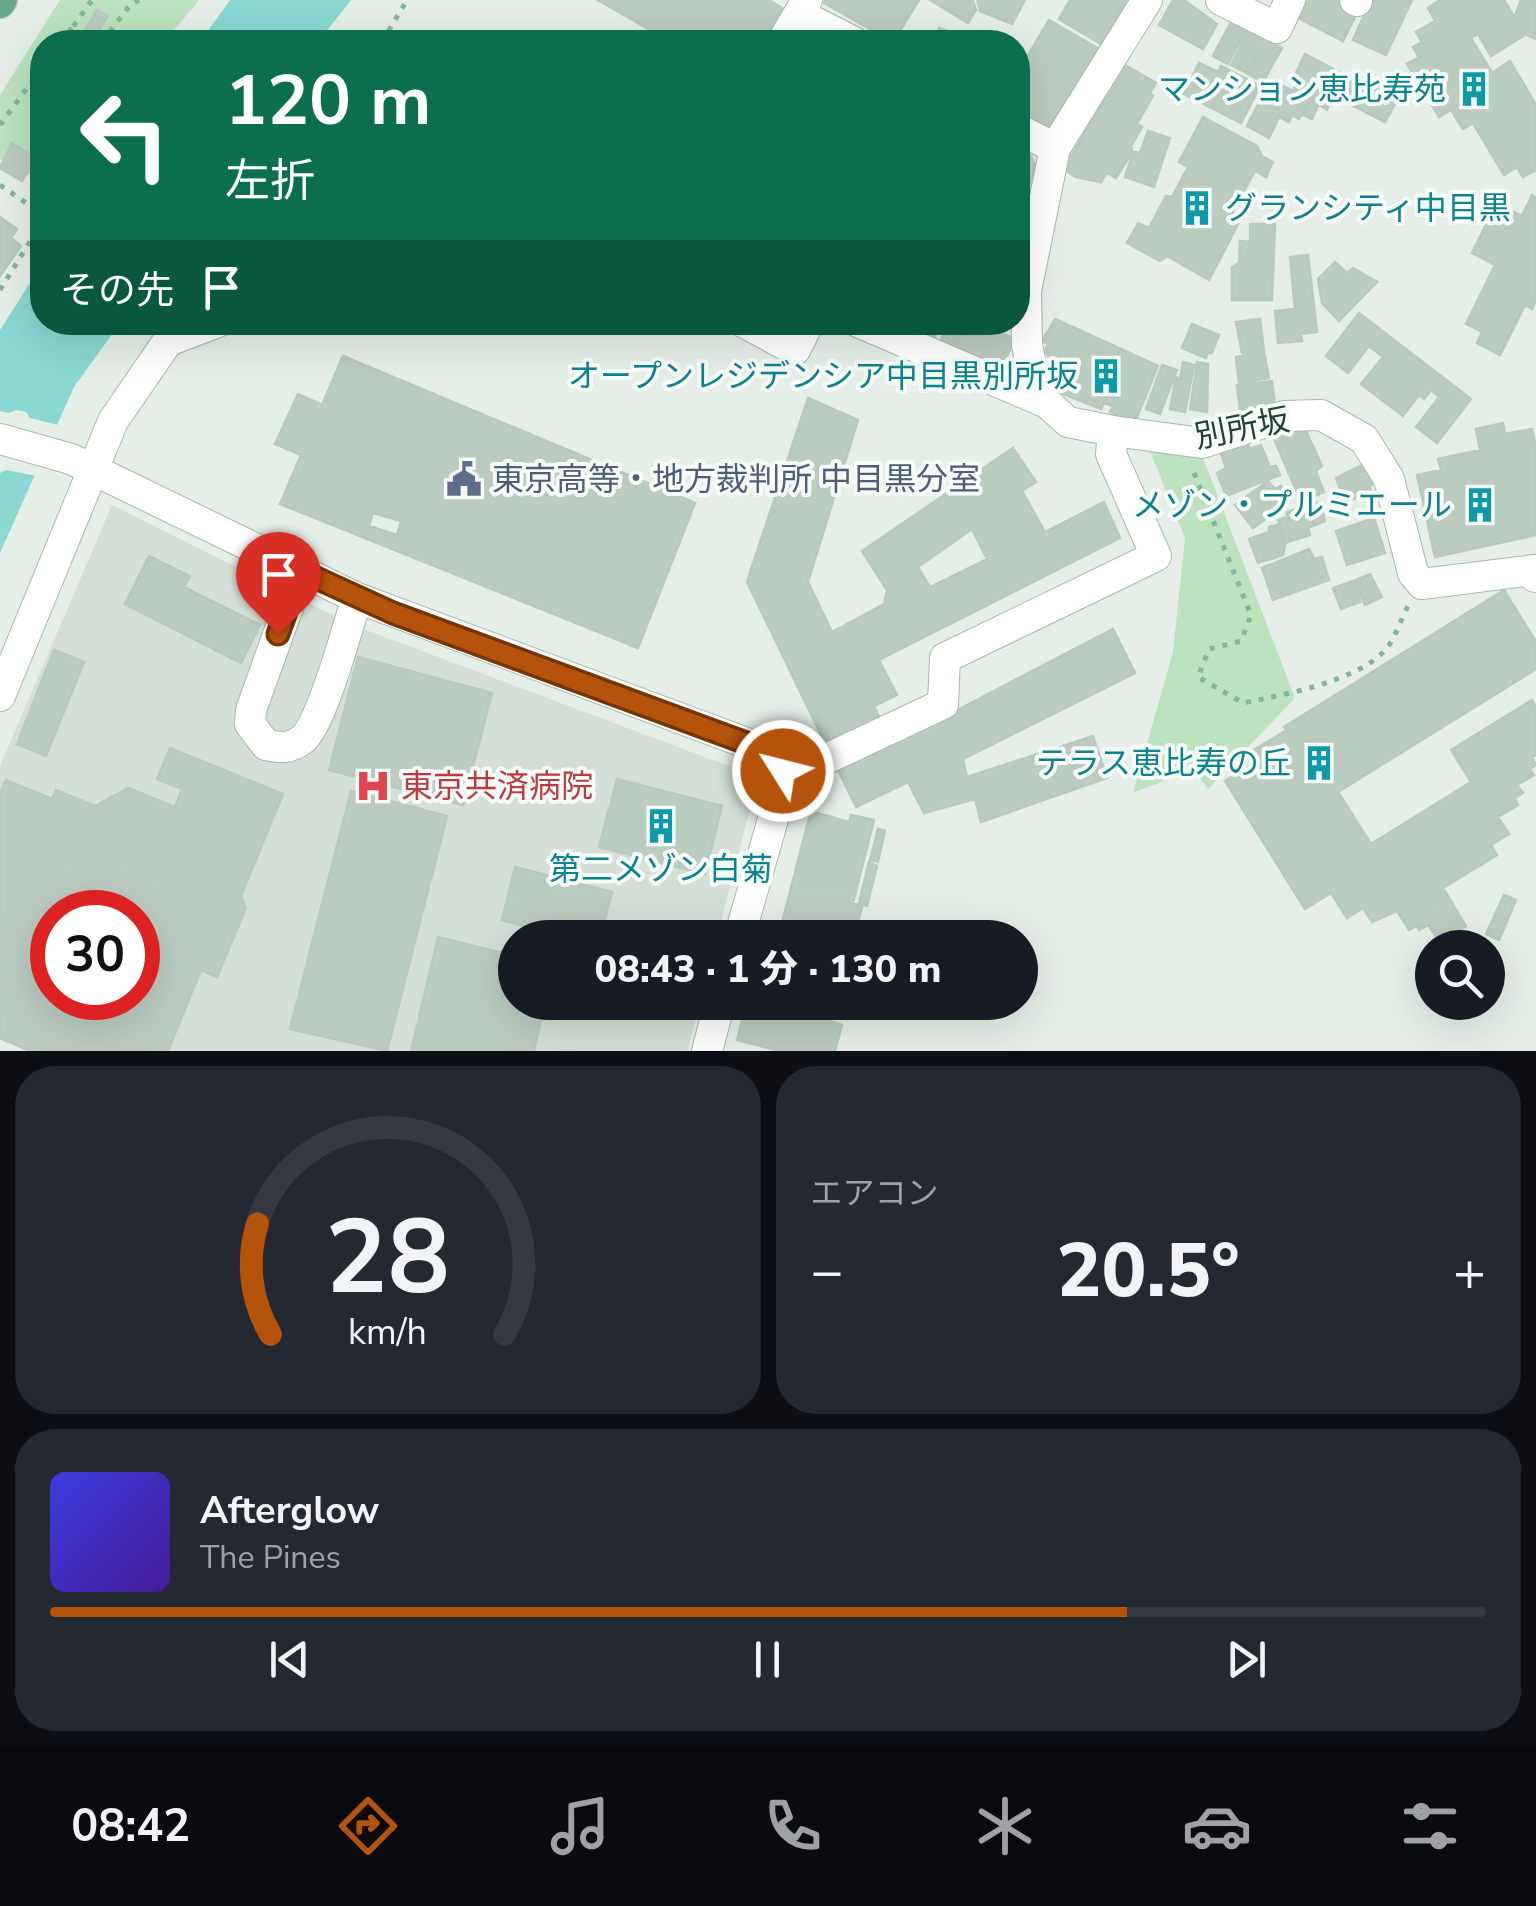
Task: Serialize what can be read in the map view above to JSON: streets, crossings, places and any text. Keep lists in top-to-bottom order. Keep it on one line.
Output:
{"streets":{"street":["別所坂"]},"places":{"building":["マンション恵比寿苑","グランシティ中目黒","オープンレジデンシア中目黒別所坂","メゾン・プルミエール","テラス恵比寿の丘","第二メゾン白菊"],"public building":["東京高等・地方裁判所 中目黒分室"],"hospital":["東京共済病院"]},"page":{"turn":["120 m","左折"],"then":"その先","limit":"30","trip":"08:43 · 1 分 · 130 m","tile":"エアコン","heat":["−","20.5°","+"],"song":["Afterglow","The Pines"],"tabs":"08:42","gauge":["28","km/h"]}}
